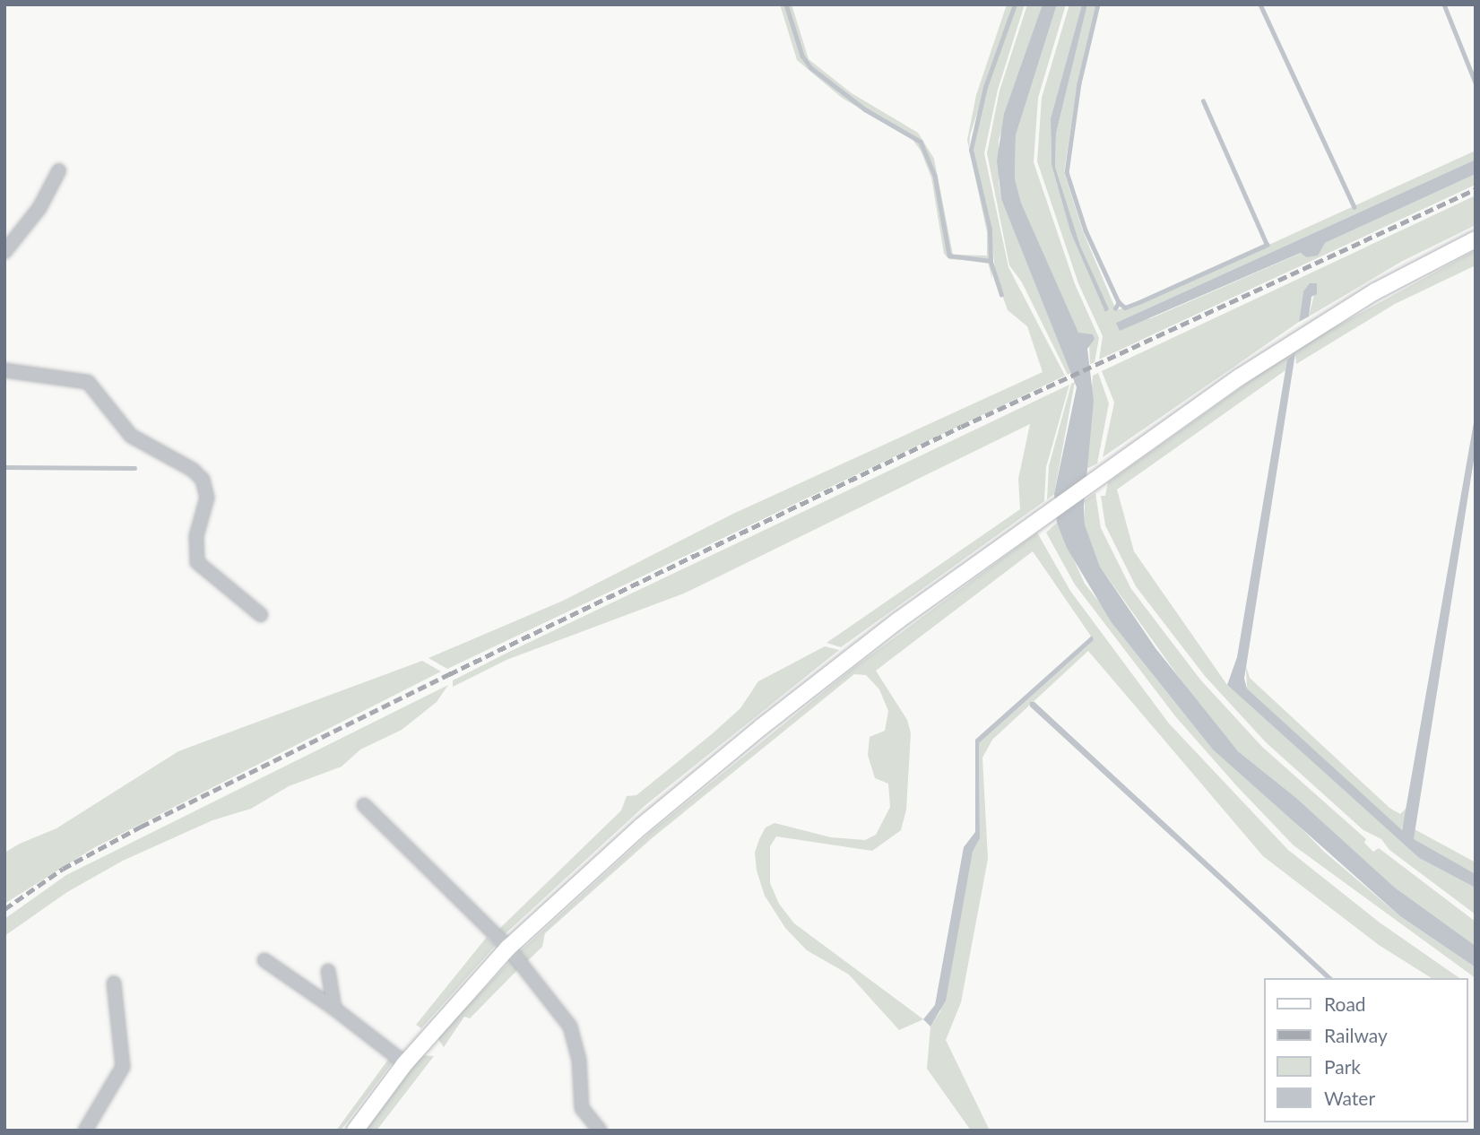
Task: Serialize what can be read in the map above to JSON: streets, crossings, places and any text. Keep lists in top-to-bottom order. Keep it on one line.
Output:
{"legend":["Road","Railway","Park","Water"]}
